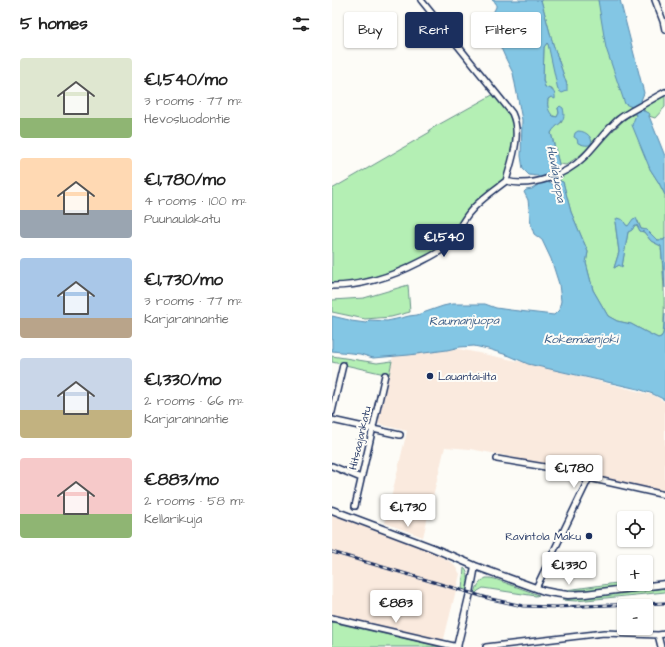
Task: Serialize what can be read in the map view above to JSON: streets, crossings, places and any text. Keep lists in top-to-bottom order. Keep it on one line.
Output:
{"streets":{"street":["Hitsaajankatu"]},"water":["Huvilajuopa","Raumanjuopa","Kokemäenjoki"],"places":["Lauantai-ilta","Ravintola Maku"],"page":{"heading":"5 homes","chip":["Buy","Rent","Filters"],"list":[{"name":"€1,540/mo","note":"3 rooms · 77 m² · Hevosluodontie"},{"name":"€1,780/mo","note":"4 rooms · 100 m² · Puunaulakatu"},{"name":"€1,730/mo","note":"3 rooms · 77 m² · Karjarannantie"},{"name":"€1,330/mo","note":"2 rooms · 66 m² · Karjarannantie"},{"name":"€883/mo","note":"2 rooms · 58 m² · Kellarikuja"}],"price":["€1,540","€1,780","€1,730","€1,330","€883"],"map_buttons":["+","−"]}}
